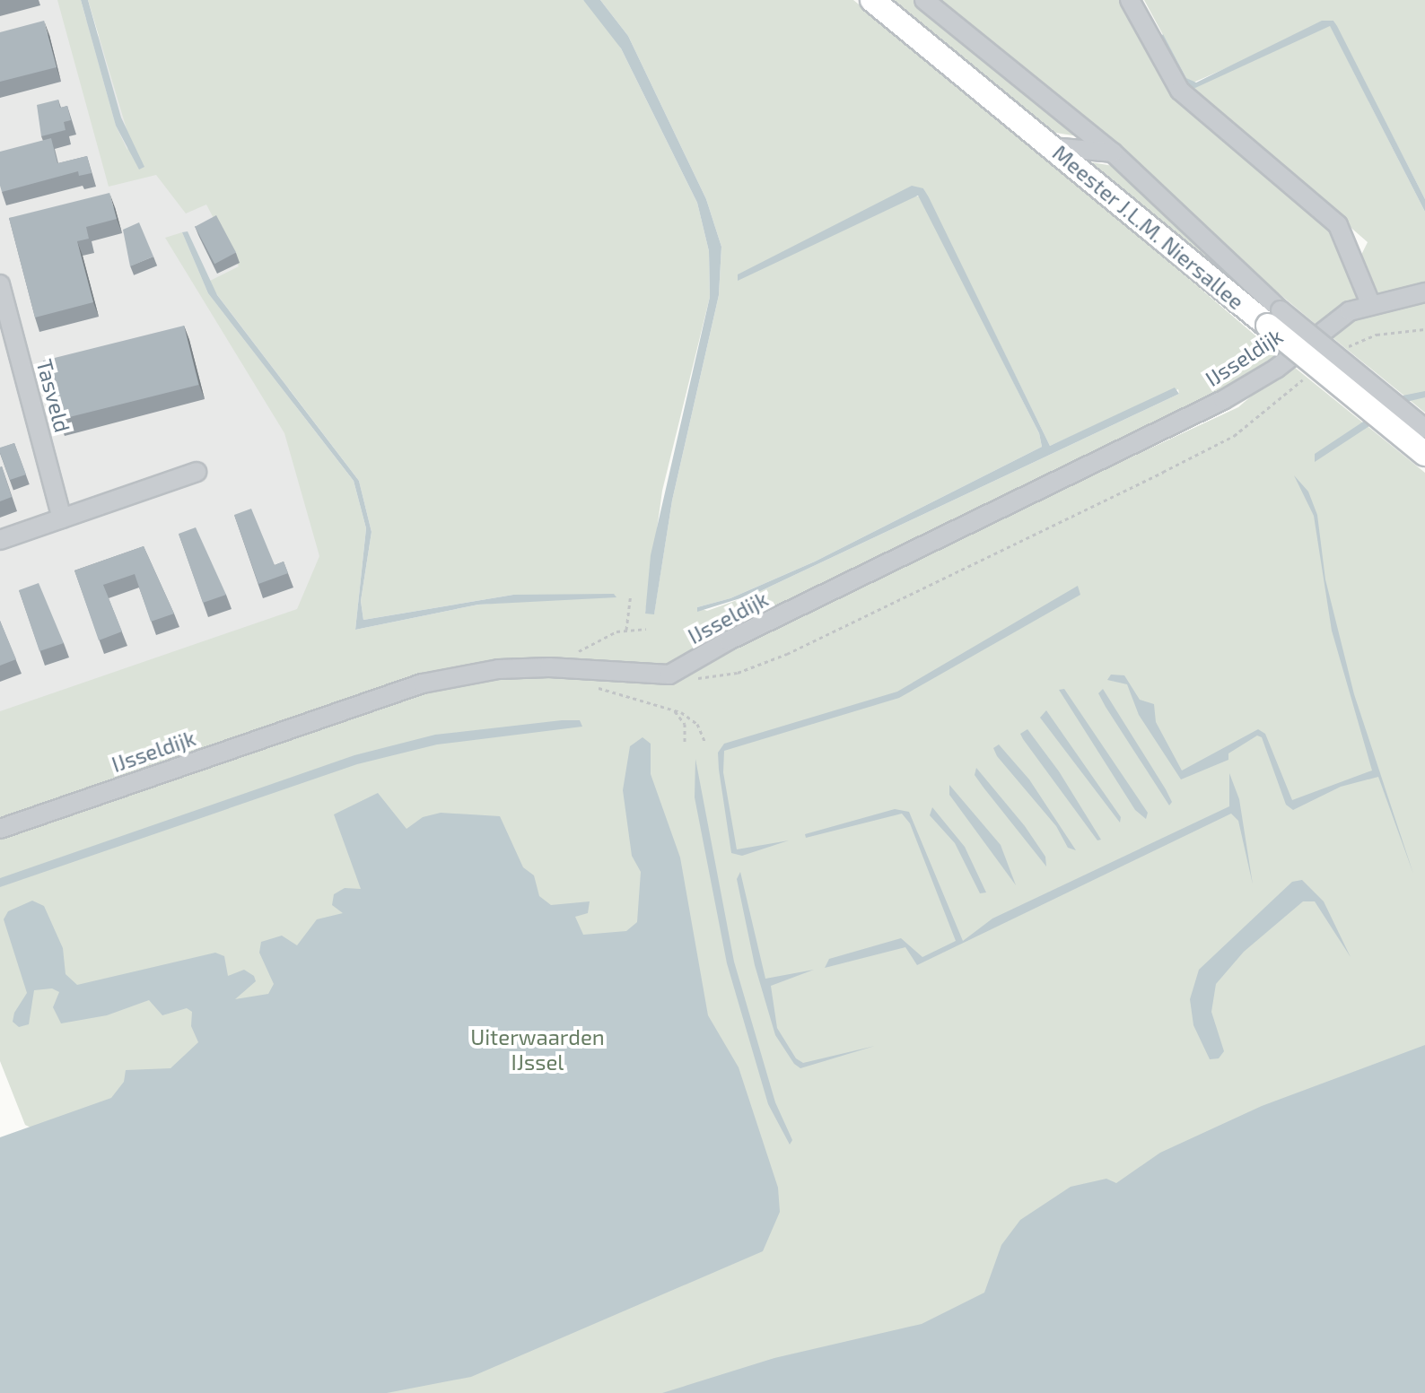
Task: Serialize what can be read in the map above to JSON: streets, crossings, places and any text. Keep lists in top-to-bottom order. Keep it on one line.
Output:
{"streets":{"main road":["Meester J.L.M. Niersallee"],"street":["IJsseldijk","Tasveld"]},"parks":["Uiterwaarden IJssel"]}
